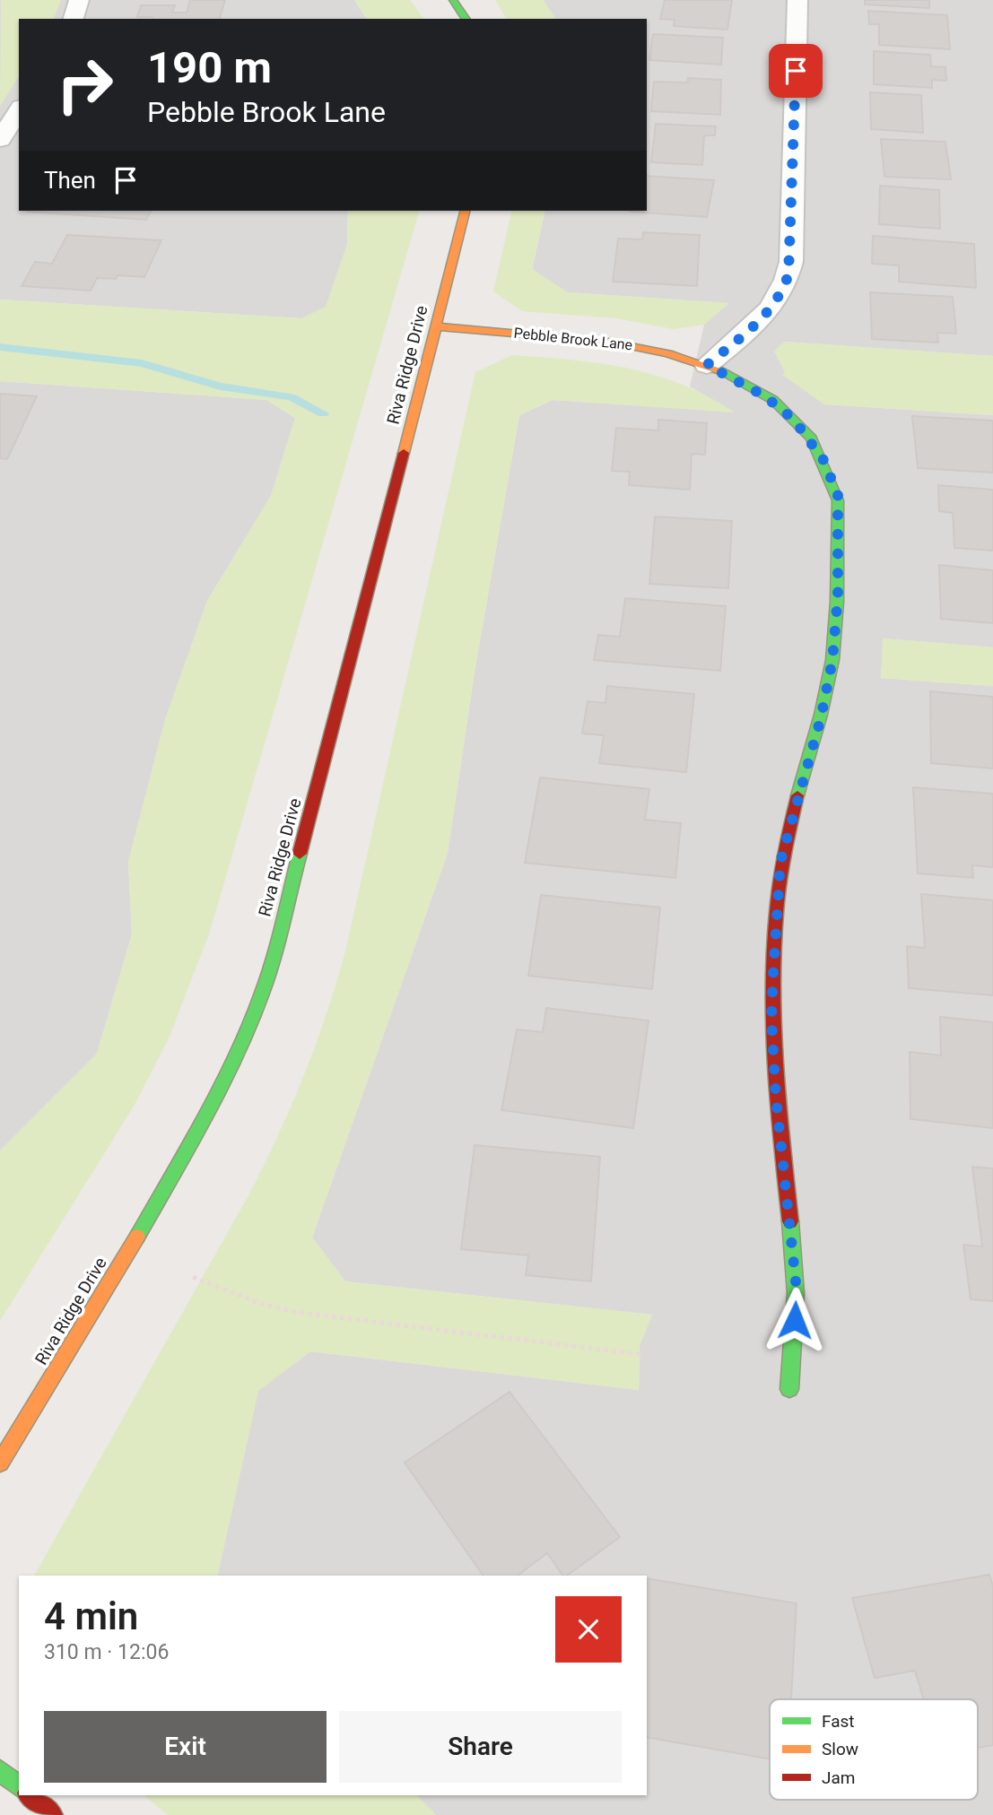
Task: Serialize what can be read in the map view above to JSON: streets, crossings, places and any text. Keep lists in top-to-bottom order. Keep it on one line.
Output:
{"streets":{"street":["Pebble Brook Lane","Riva Ridge Drive"]},"crossings":[["Pebble Brook Lane","Riva Ridge Drive"]],"legend":["Fast","Slow","Jam"],"page":{"turn":["190 m","Pebble Brook Lane"],"then":"Then","heading":["4 min","310 m · 12:06"],"buttons":["Exit","Share"]}}
